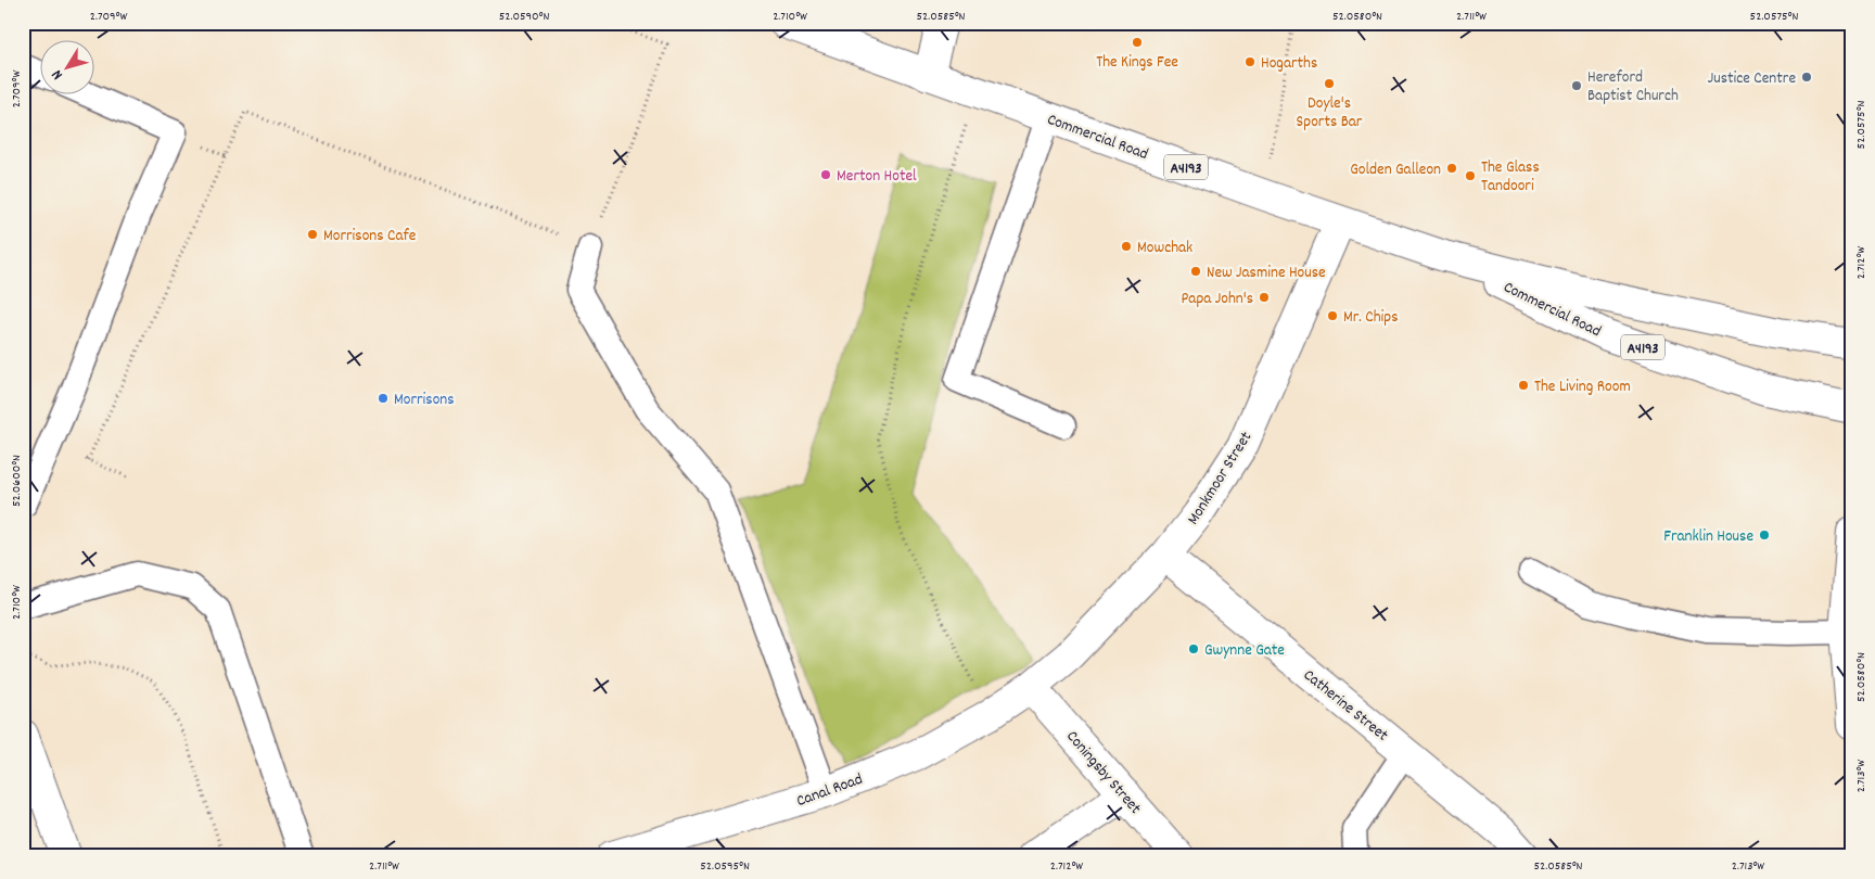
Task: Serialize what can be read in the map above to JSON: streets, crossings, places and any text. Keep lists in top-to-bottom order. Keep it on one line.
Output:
{"streets":{"main road":["Commercial Road","A4193","Monkmoor Street","Catherine Street","Coningsby Street","Canal Road"]},"crossings":[["Commercial Road","Monkmoor Street"],["Monkmoor Street","Catherine Street"],["Monkmoor Street","Coningsby Street"],["Monkmoor Street","Canal Road"],["Coningsby Street","Canal Road"]],"places":["The Kings Fee","Hogarths","Justice Centre","Doyle's Sports Bar","Hereford Baptist Church","Golden Galleon","Merton Hotel","The Glass Tandoori","Morrisons Cafe","Mowchak","New Jasmine House","Papa John's","Mr. Chips","The Living Room","Morrisons","Franklin House","Gwynne Gate"],"north":"bottom left","coordinates":["2.709°W","52.0590°N","2.710°W","52.0585°N","52.0580°N","2.711°W","52.0575°N","2.712°W","52.0600°N","2.713°W","52.0595°N"]}
